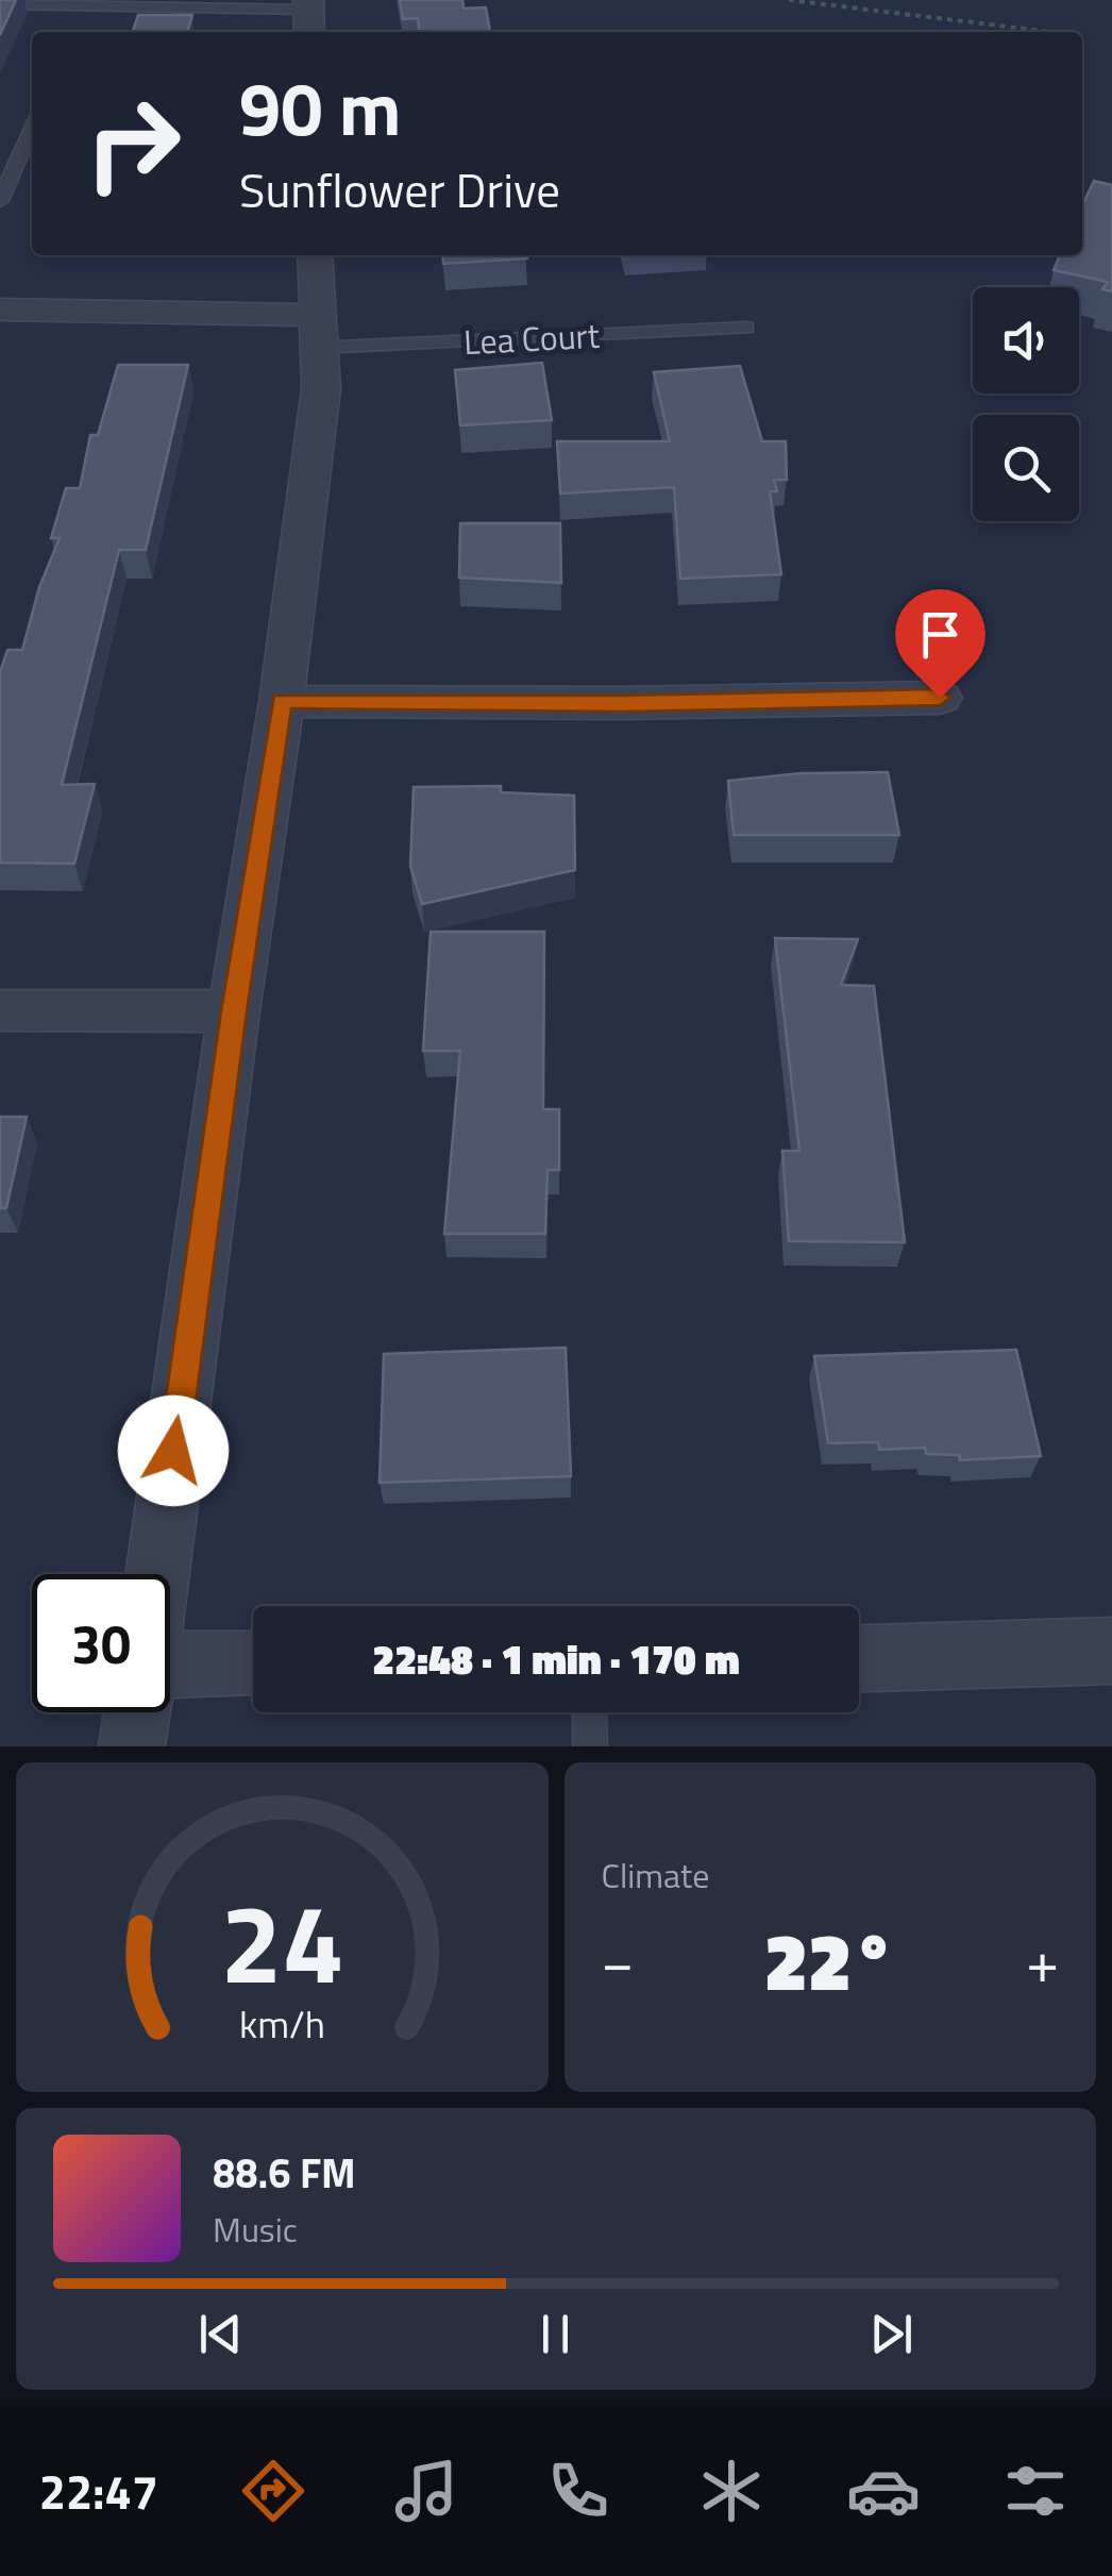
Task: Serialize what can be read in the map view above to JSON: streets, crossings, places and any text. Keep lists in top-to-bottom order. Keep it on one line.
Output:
{"streets":{"lane":["Lea Court"]},"page":{"turn":["90 m","Sunflower Drive"],"limit":"30","trip":"22:48 · 1 min · 170 m","tile":"Climate","heat":["−","22°","+"],"song":["88.6 FM","Music"],"tabs":"22:47","gauge":["24","km/h"]}}
